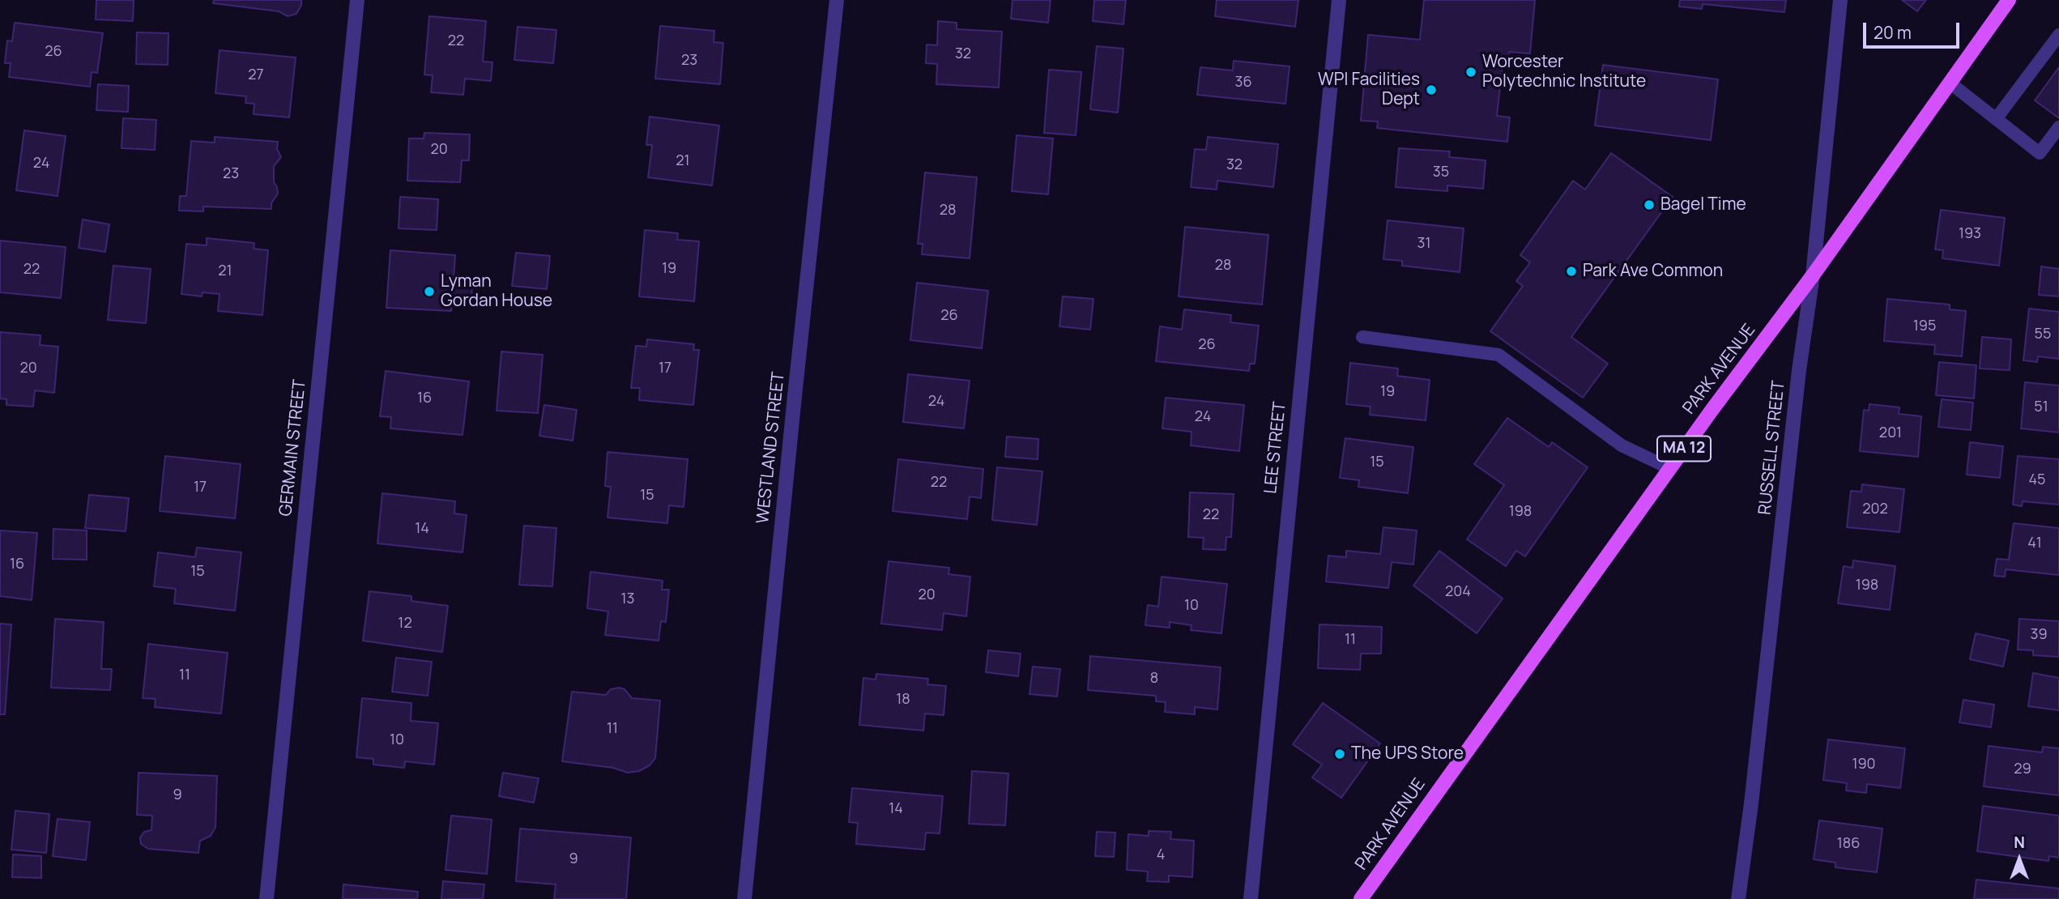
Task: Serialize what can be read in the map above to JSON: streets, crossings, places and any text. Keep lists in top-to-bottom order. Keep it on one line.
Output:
{"streets":{"main road":["PARK AVENUE","MA 12"],"street":["GERMAIN STREET","WESTLAND STREET","LEE STREET","RUSSELL STREET"]},"crossings":[["PARK AVENUE","RUSSELL STREET"]],"places":["Worcester Polytechnic Institute","WPI Facilities Dept","Bagel Time","Park Ave Common","Lyman Gordan House","The UPS Store"],"house_numbers":["22","26","32","23","27","36","20","21","24","32","35","23","28","193","31","28","19","22","21","26","195","55","26","20","17","19","16","24","51","24","201","15","45","22","17","15","202","198","22","14","41","16","15","198","204","20","13","10","12","39","11","11","8","18","11","10","190","29","9","14","186","4","9"],"scale_bar":"20 m","north":"top"}
